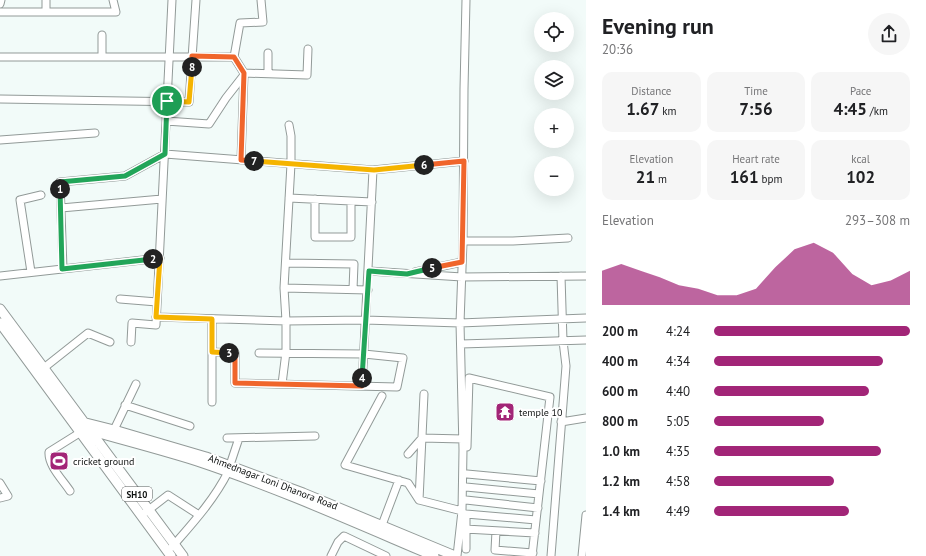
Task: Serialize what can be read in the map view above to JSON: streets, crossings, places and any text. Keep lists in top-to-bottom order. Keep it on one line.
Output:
{"streets":{"main road":["Ahmednagar Loni Dhanora Road","SH10"]},"crossings":[["Ahmednagar Loni Dhanora Road","SH10"]],"places":{"temple":["temple 10"],"sports":["cricket ground"]},"page":{"heading":["Evening run","20:36"],"map_buttons":["+","−"],"pins":["8","7","6","1","2","5","3","4"],"stats":[["Distance","1.67 km"],["Time","7:56"],["Pace","4:45 /km"],["Elevation","21 m"],["Heart rate","161 bpm"],["kcal","102"]],"chart":["Elevation","293–308 m"],"list":[{"name":"200 m","note":"4:24"},{"name":"400 m","note":"4:34"},{"name":"600 m","note":"4:40"},{"name":"800 m","note":"5:05"},{"name":"1.0 km","note":"4:35"},{"name":"1.2 km","note":"4:58"},{"name":"1.4 km","note":"4:49"}]}}
